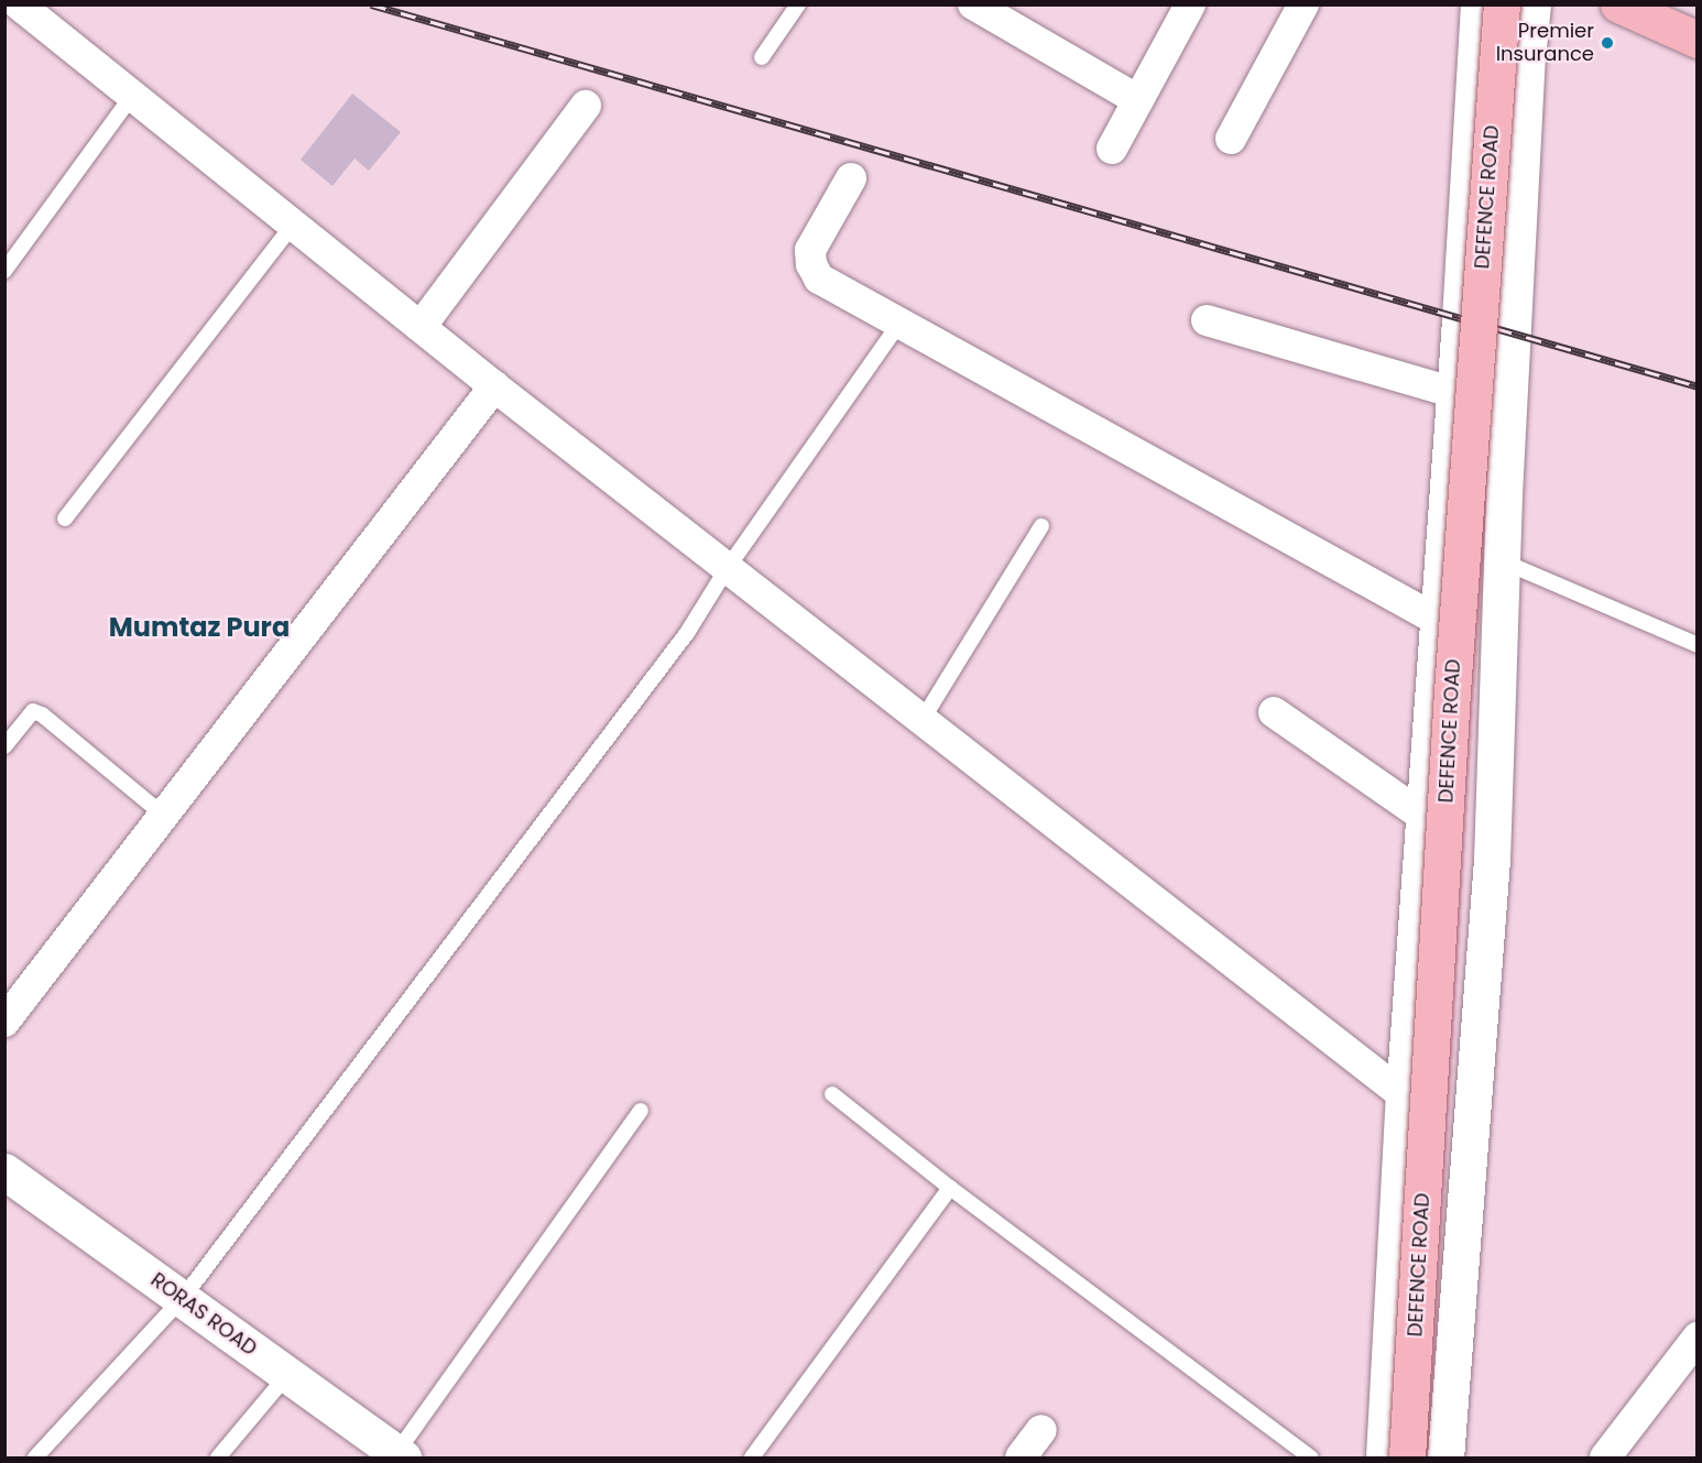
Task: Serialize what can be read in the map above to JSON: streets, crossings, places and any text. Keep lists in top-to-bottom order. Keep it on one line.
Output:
{"streets":{"main road":["DEFENCE ROAD"],"street":["RORAS ROAD"]},"districts":["Mumtaz Pura"],"places":["Premier Insurance"]}
